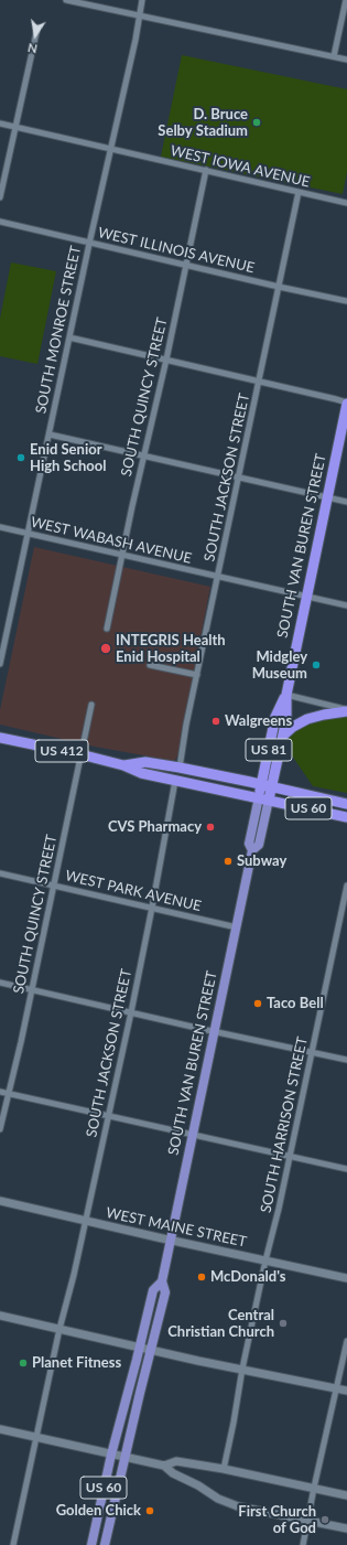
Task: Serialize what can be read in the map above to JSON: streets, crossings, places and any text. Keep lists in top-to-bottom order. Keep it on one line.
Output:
{"streets":{"highway":["SOUTH VAN BUREN STREET","US 81","US 412","US 60"],"main road":["WEST MAINE STREET"],"street":["WEST IOWA AVENUE","WEST ILLINOIS AVENUE","SOUTH MONROE STREET","SOUTH QUINCY STREET","SOUTH JACKSON STREET","WEST WABASH AVENUE","WEST PARK AVENUE","SOUTH HARRISON STREET"]},"crossings":[["WEST IOWA AVENUE","SOUTH MONROE STREET"],["WEST IOWA AVENUE","SOUTH QUINCY STREET"],["WEST IOWA AVENUE","SOUTH JACKSON STREET"],["WEST ILLINOIS AVENUE","SOUTH MONROE STREET"],["WEST ILLINOIS AVENUE","SOUTH QUINCY STREET"],["WEST ILLINOIS AVENUE","SOUTH JACKSON STREET"],["SOUTH MONROE STREET","WEST WABASH AVENUE"],["SOUTH QUINCY STREET","WEST WABASH AVENUE"],["SOUTH QUINCY STREET","US 412"],["SOUTH QUINCY STREET","WEST PARK AVENUE"],["SOUTH JACKSON STREET","WEST WABASH AVENUE"],["SOUTH JACKSON STREET","US 412"],["SOUTH JACKSON STREET","WEST PARK AVENUE"],["SOUTH JACKSON STREET","WEST MAINE STREET"],["WEST WABASH AVENUE","SOUTH VAN BUREN STREET"],["SOUTH VAN BUREN STREET","US 412"],["SOUTH VAN BUREN STREET","US 60"],["SOUTH VAN BUREN STREET","WEST PARK AVENUE"],["SOUTH VAN BUREN STREET","WEST MAINE STREET"],["US 412","US 60"],["SOUTH HARRISON STREET","WEST MAINE STREET"]],"places":["D. Bruce Selby Stadium","Enid Senior High School","INTEGRIS Health Enid Hospital","Midgley Museum","Walgreens","CVS Pharmacy","Subway","Taco Bell","McDonald's","Central Christian Church","Planet Fitness","Golden Chick","First Church of God"],"north":"bottom"}
